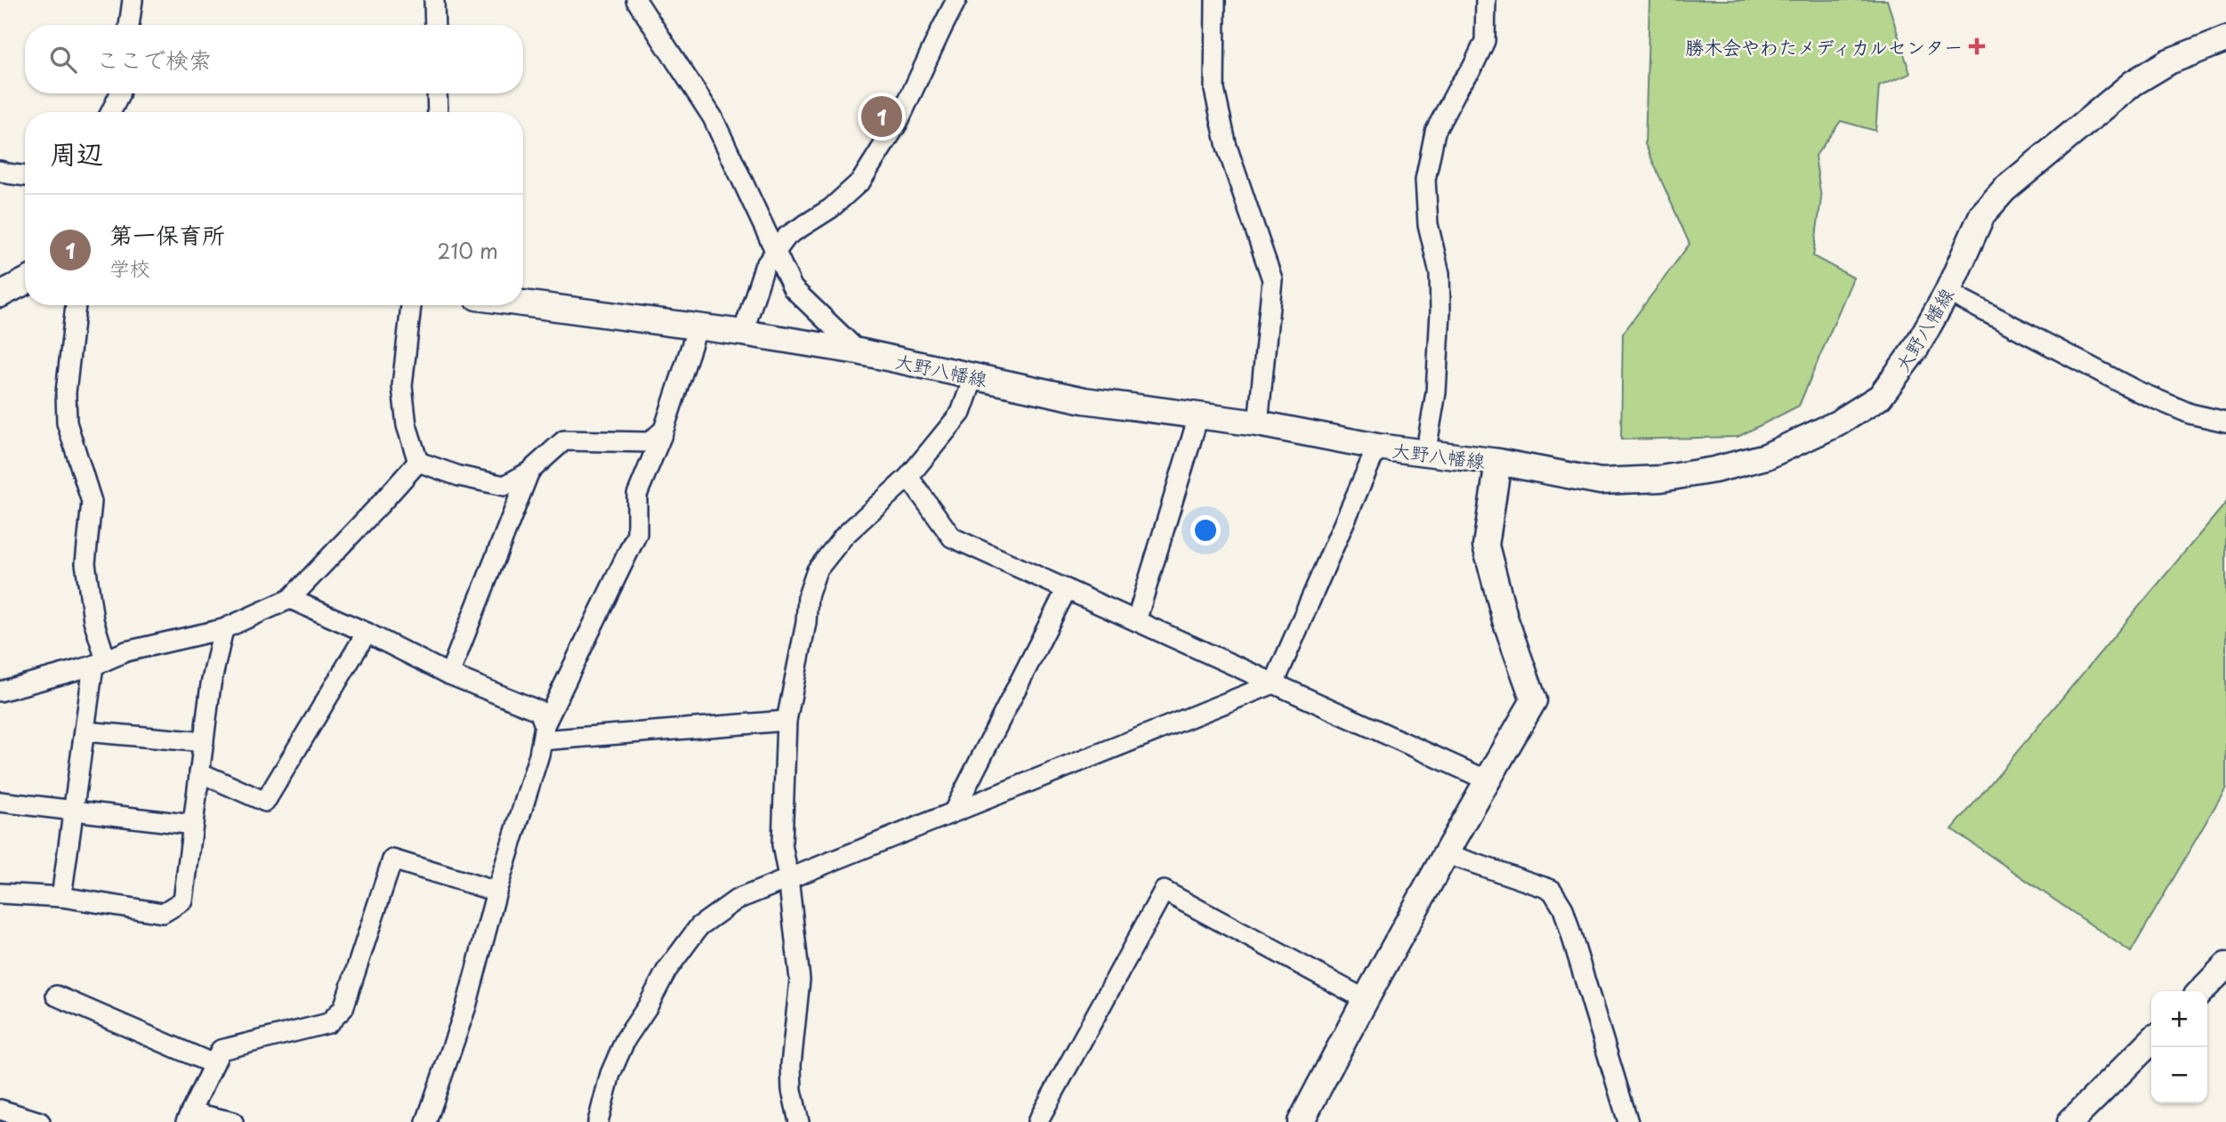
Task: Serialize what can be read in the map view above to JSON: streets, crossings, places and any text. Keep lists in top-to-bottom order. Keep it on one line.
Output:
{"streets":{"main road":["大野八幡線"]},"places":{"health":["勝木会やわたメディカルセンター"]},"page":{"search":"ここで検索","pins":"1","heading":"周辺","list":[{"mark":"1","name":"第一保育所","note":"学校","value":"210 m"}],"map_buttons":["+","−"]}}
